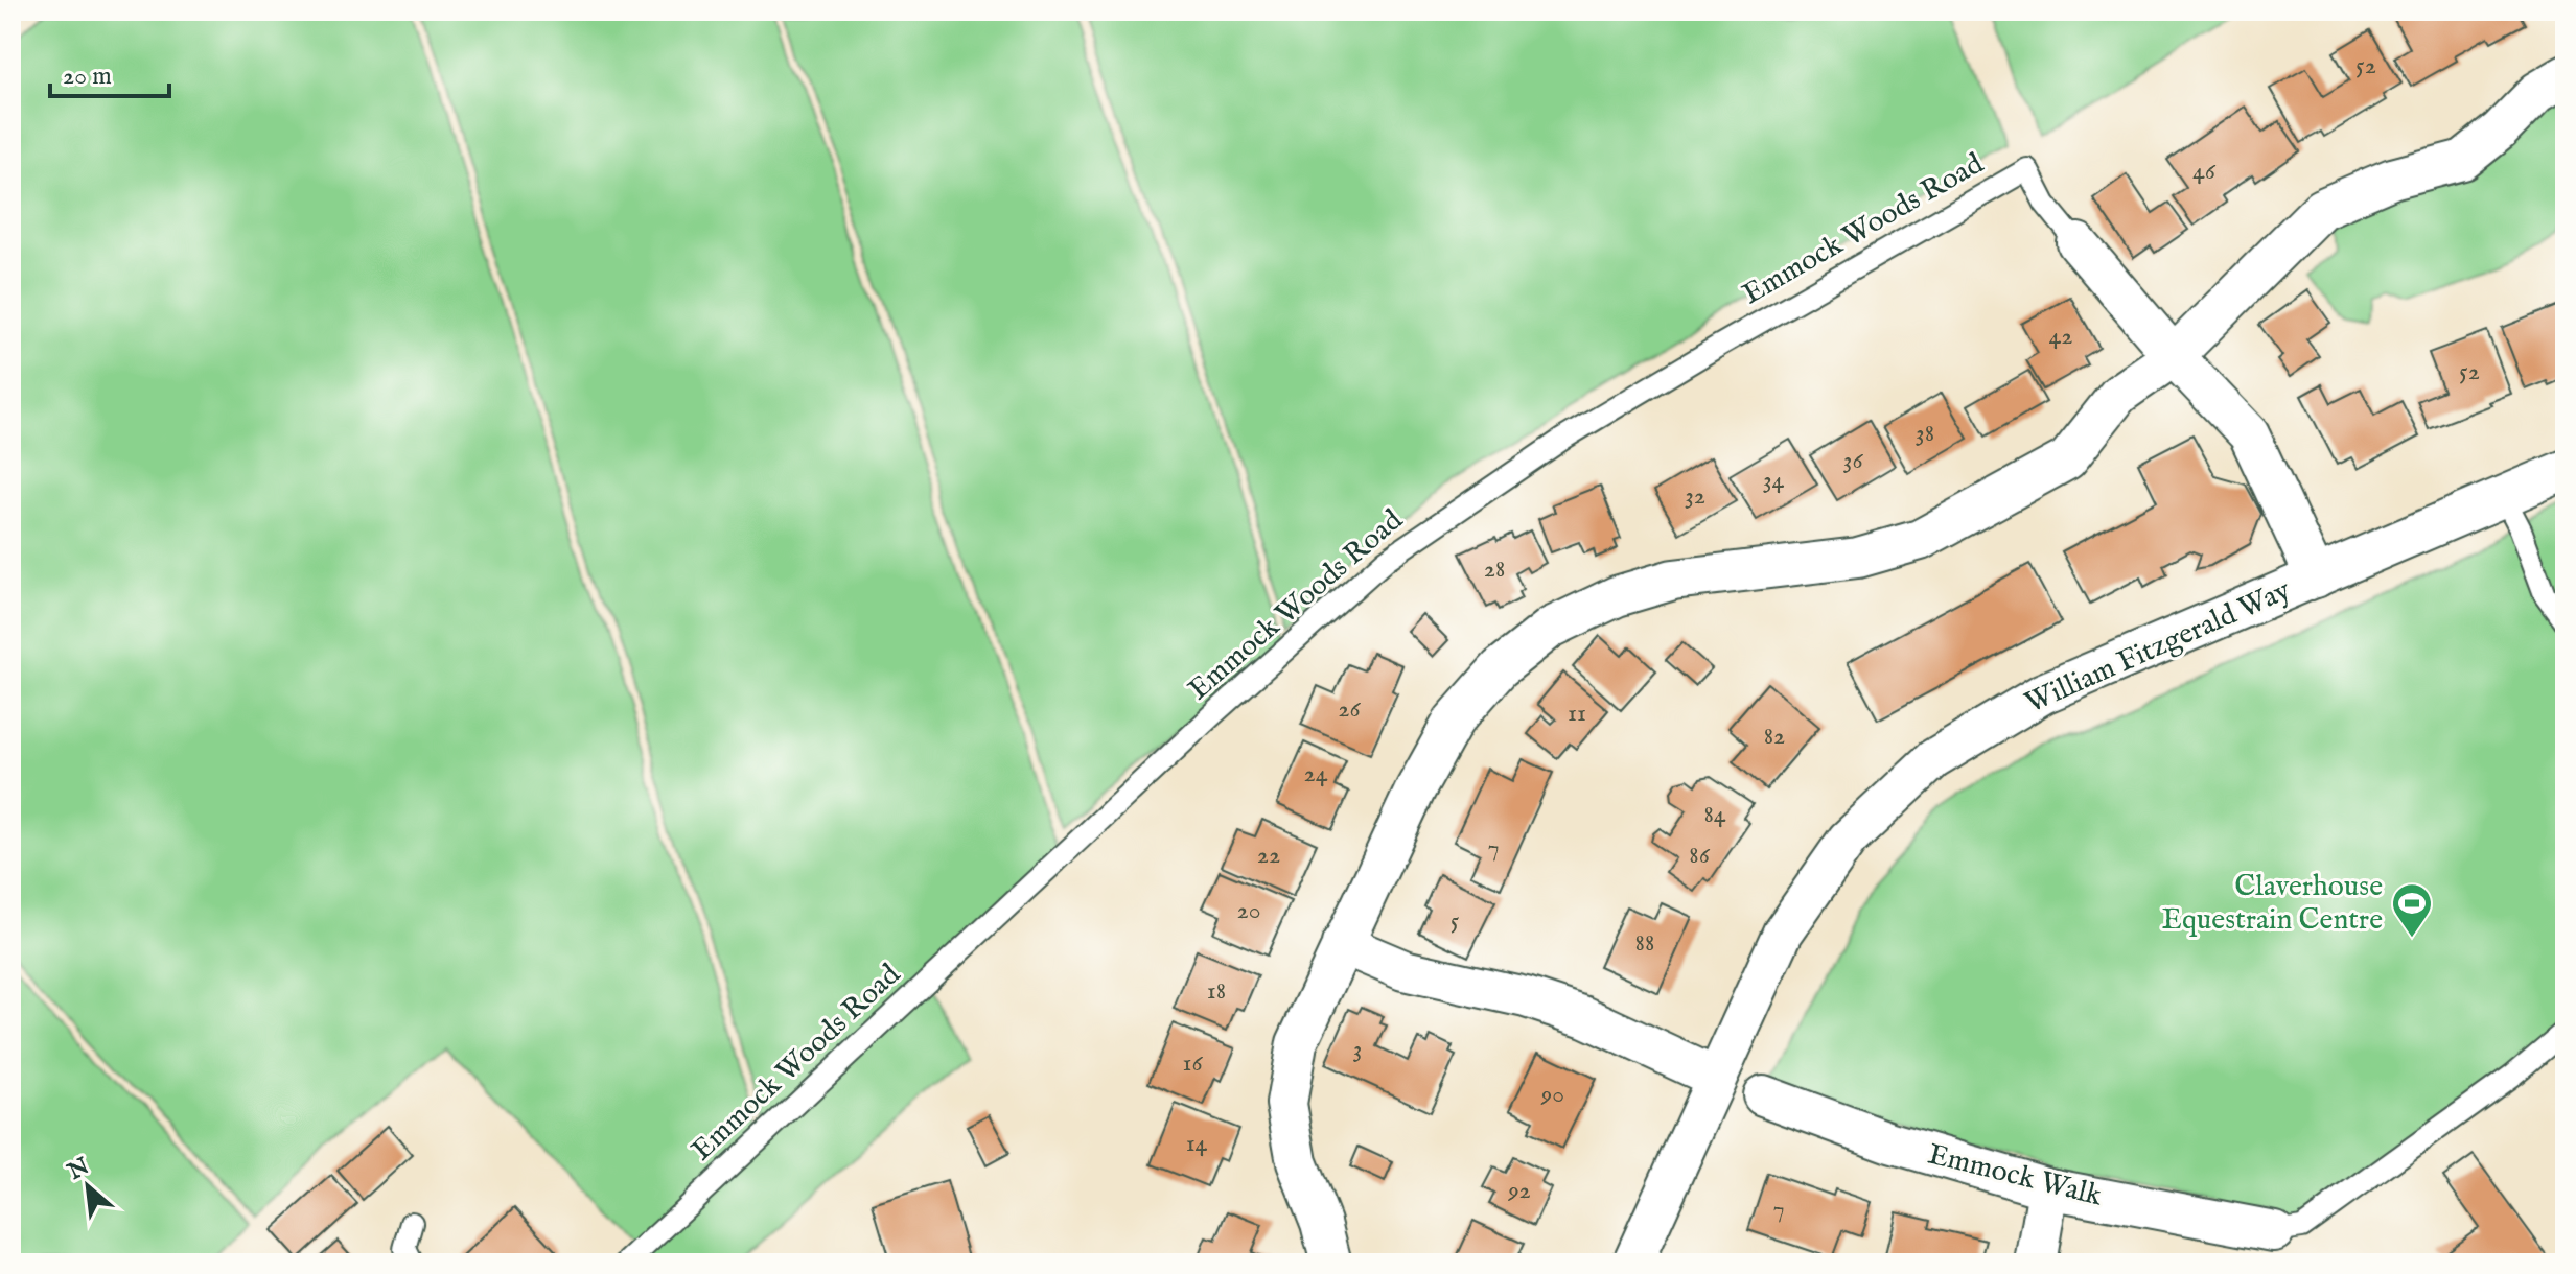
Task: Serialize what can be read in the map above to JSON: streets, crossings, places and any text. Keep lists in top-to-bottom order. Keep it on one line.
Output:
{"streets":{"street":["William Fitzgerald Way","Emmock Walk"],"lane":["Emmock Woods Road"]},"places":{"sports":["Claverhouse Equestrain Centre"]},"house_numbers":["52","46","42","52","38","36","34","32","28","26","11","82","24","84","7","22","86","20","5","88","18","3","16","90","14","92","7"],"scale_bar":"20 m","north":"top left"}
